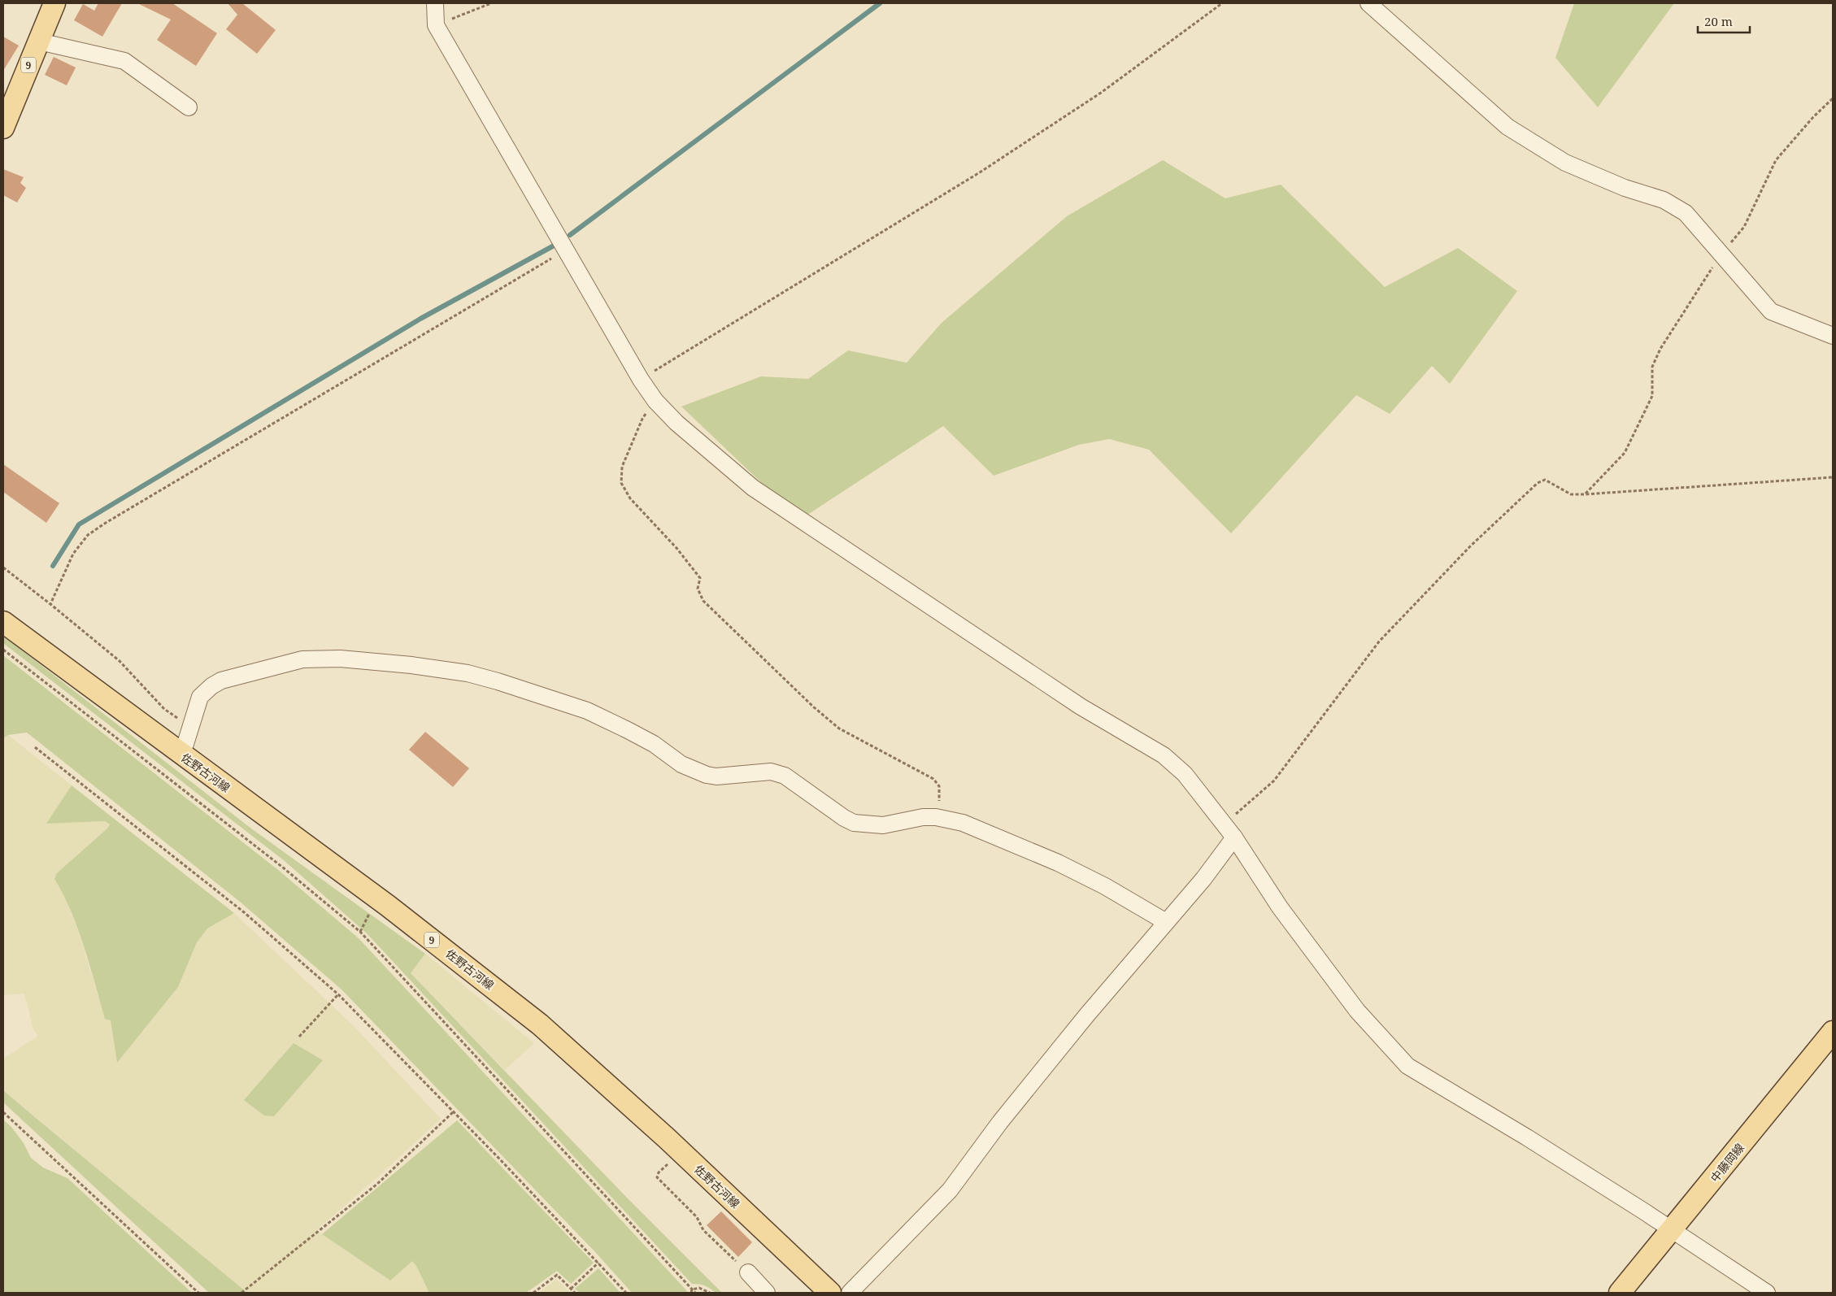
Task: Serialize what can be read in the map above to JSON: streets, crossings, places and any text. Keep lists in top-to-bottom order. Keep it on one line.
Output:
{"streets":{"main road":["9","佐野古河線","中藤岡線"]},"scale_bar":"20 m"}
